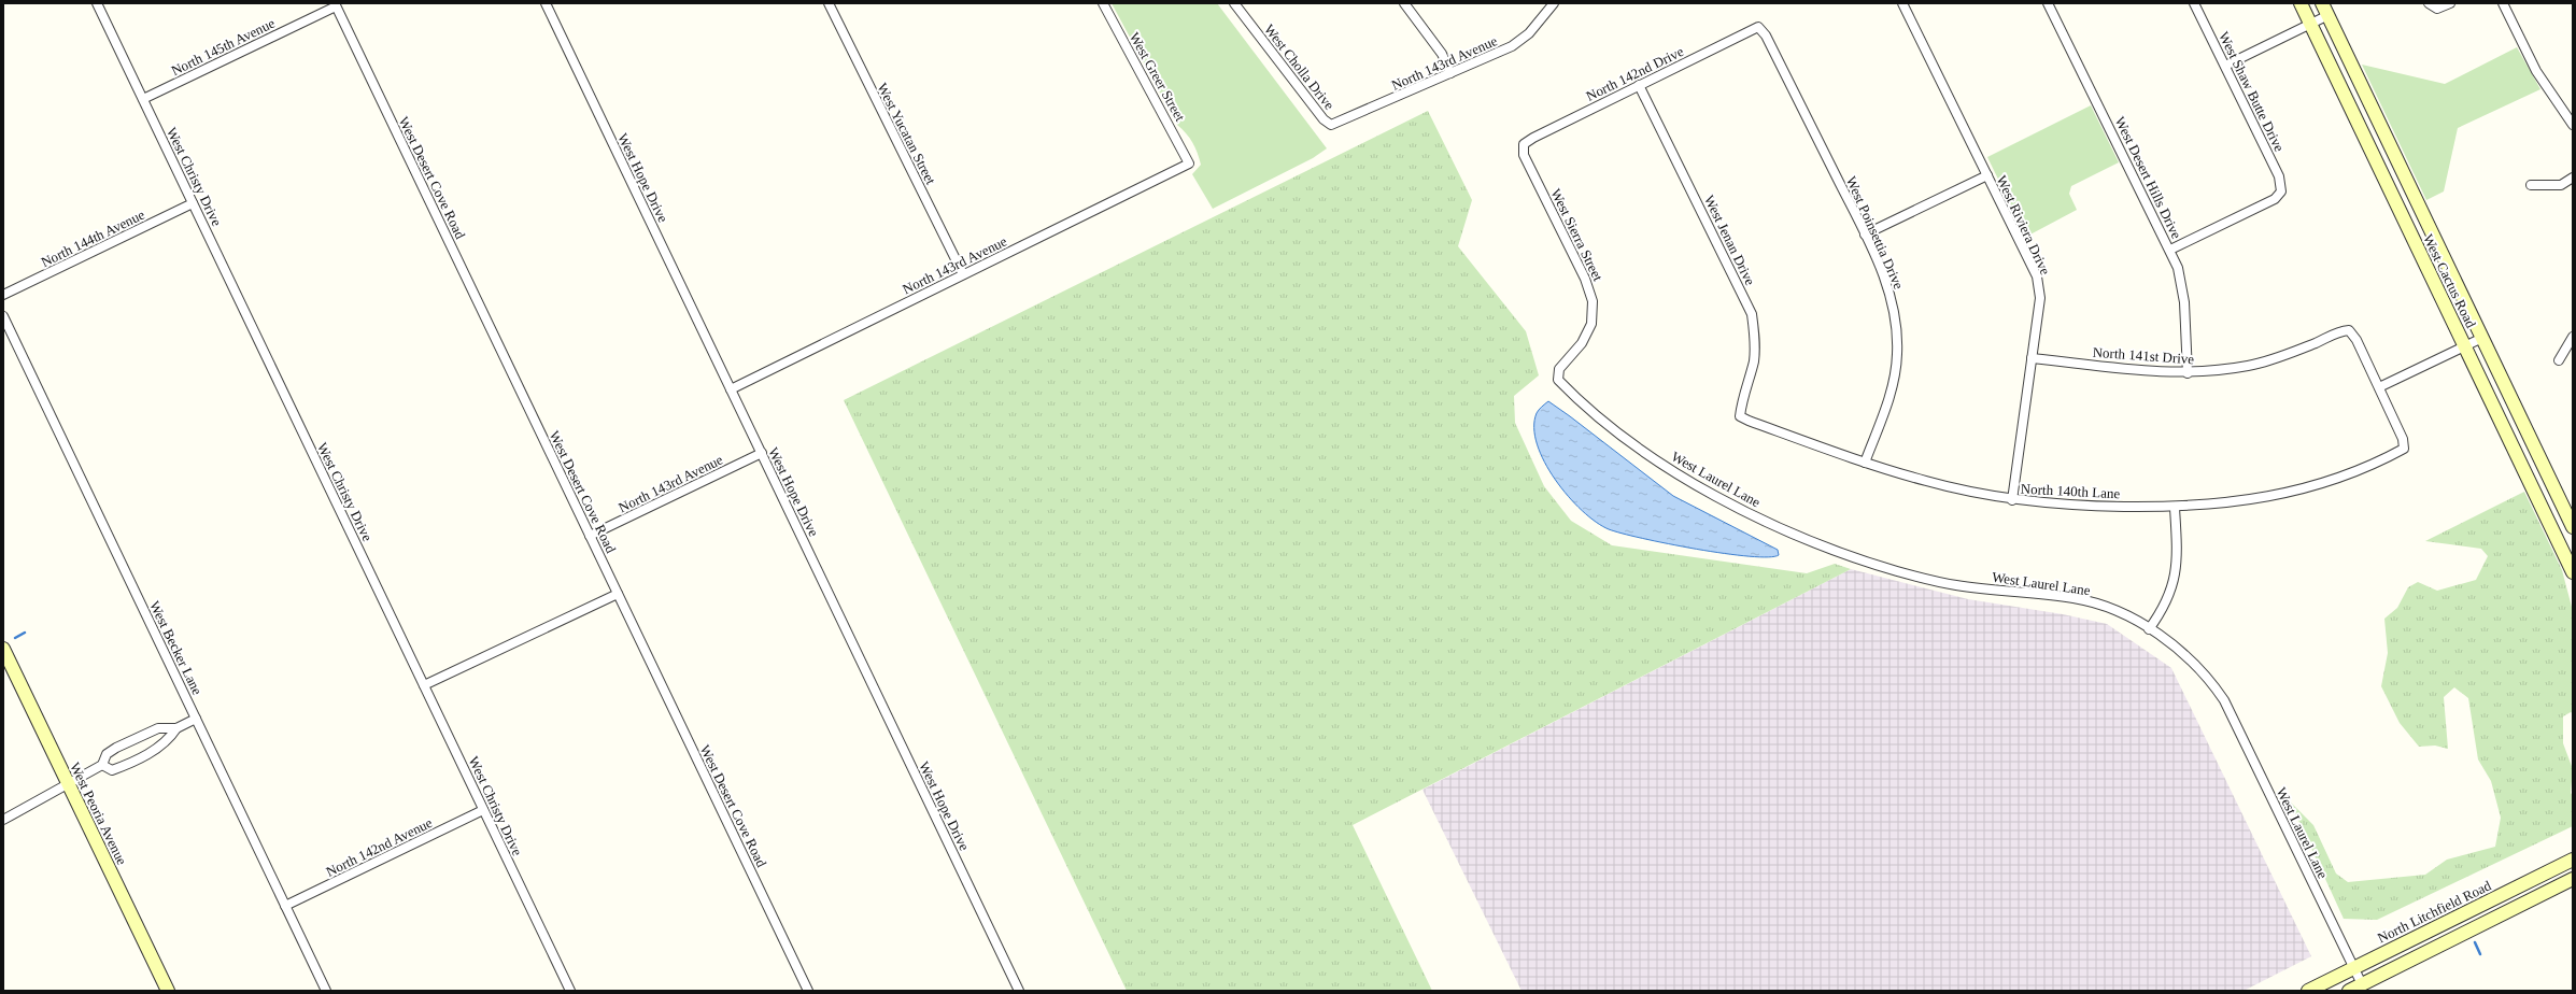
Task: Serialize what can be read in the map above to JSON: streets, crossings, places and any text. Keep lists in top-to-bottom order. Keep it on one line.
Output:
{"streets":{"main road":["West Cactus Road","West Peoria Avenue","North Litchfield Road"],"street":["North 145th Avenue","North 143rd Avenue","West Cholla Drive","North 142nd Drive","West Greer Street","West Shaw Butte Drive","West Yucatan Street","West Christy Drive","West Desert Cove Road","West Hope Drive","West Desert Hills Drive","West Riviera Drive","West Poinsettia Drive","West Sierra Street","North 144th Avenue","West Jenan Drive","North 141st Drive","West Laurel Lane","North 140th Lane","West Becker Lane","North 142nd Avenue"]},"crossings":[["North 145th Avenue","West Christy Drive"],["North 145th Avenue","West Desert Cove Road"],["North 143rd Avenue","West Cholla Drive"],["North 143rd Avenue","West Greer Street"],["North 143rd Avenue","West Yucatan Street"],["North 143rd Avenue","West Desert Cove Road"],["North 143rd Avenue","West Hope Drive"],["North 142nd Drive","West Poinsettia Drive"],["North 142nd Drive","West Sierra Street"],["North 142nd Drive","West Jenan Drive"],["West Shaw Butte Drive","West Desert Hills Drive"],["West Christy Drive","North 144th Avenue"],["West Christy Drive","North 142nd Avenue"],["West Desert Hills Drive","North 141st Drive"],["West Riviera Drive","North 141st Drive"],["West Riviera Drive","North 140th Lane"],["West Poinsettia Drive","North 140th Lane"],["West Sierra Street","West Laurel Lane"],["West Jenan Drive","North 140th Lane"],["North 141st Drive","North 140th Lane"],["West Laurel Lane","North Litchfield Road"],["West Becker Lane","North 142nd Avenue"]]}
